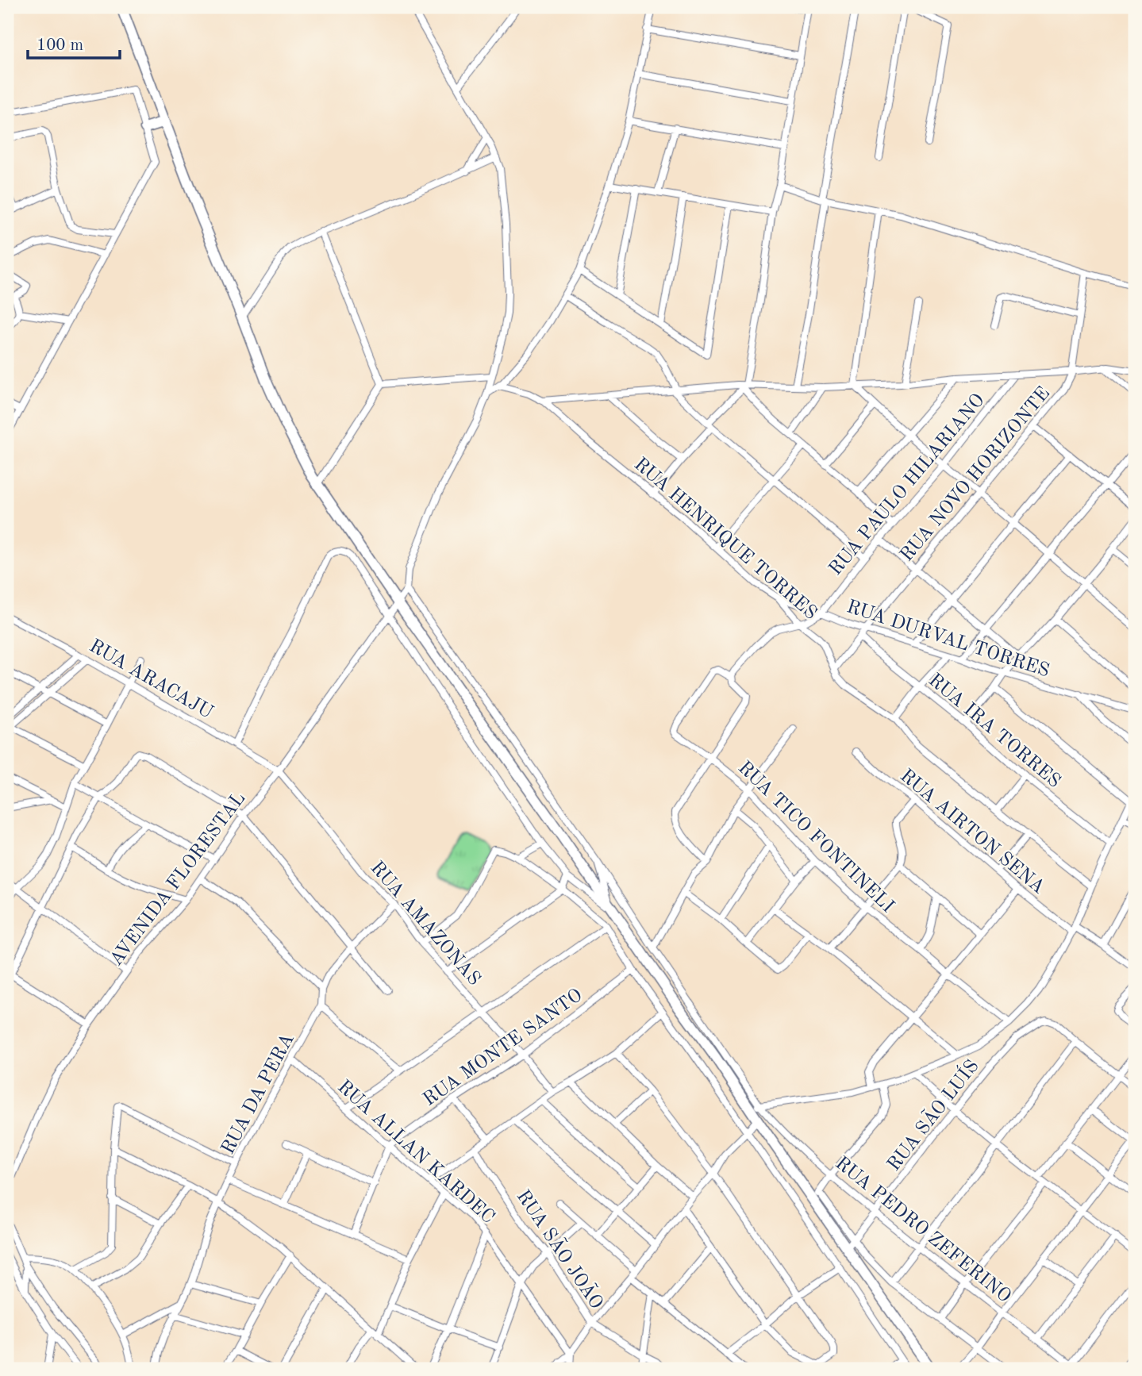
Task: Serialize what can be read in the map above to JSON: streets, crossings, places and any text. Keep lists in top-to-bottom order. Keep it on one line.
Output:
{"streets":{"street":["RUA NOVO HORIZONTE","RUA PAULO HILARIANO","RUA HENRIQUE TORRES","RUA DURVAL TORRES","RUA ARACAJU","RUA IRA TORRES","RUA AIRTON SENA","RUA TICO FONTINELI","AVENIDA FLORESTAL","RUA AMAZONAS","RUA MONTE SANTO","RUA DA PERA","RUA SÃO LUÍS","RUA ALLAN KARDEC","RUA PEDRO ZEFERINO","RUA SÃO JOÃO"]},"crossings":[["RUA NOVO HORIZONTE","RUA HENRIQUE TORRES"],["RUA NOVO HORIZONTE","RUA DURVAL TORRES"],["RUA NOVO HORIZONTE","RUA IRA TORRES"],["RUA PAULO HILARIANO","RUA DURVAL TORRES"],["RUA HENRIQUE TORRES","RUA DURVAL TORRES"],["RUA ARACAJU","AVENIDA FLORESTAL"],["RUA ARACAJU","RUA AMAZONAS"],["AVENIDA FLORESTAL","RUA AMAZONAS"],["AVENIDA FLORESTAL","RUA PEDRO ZEFERINO"],["RUA AMAZONAS","RUA MONTE SANTO"],["RUA AMAZONAS","RUA DA PERA"],["RUA MONTE SANTO","RUA ALLAN KARDEC"],["RUA DA PERA","RUA ALLAN KARDEC"],["RUA SÃO LUÍS","RUA PEDRO ZEFERINO"]],"scale_bar":"100 m"}
